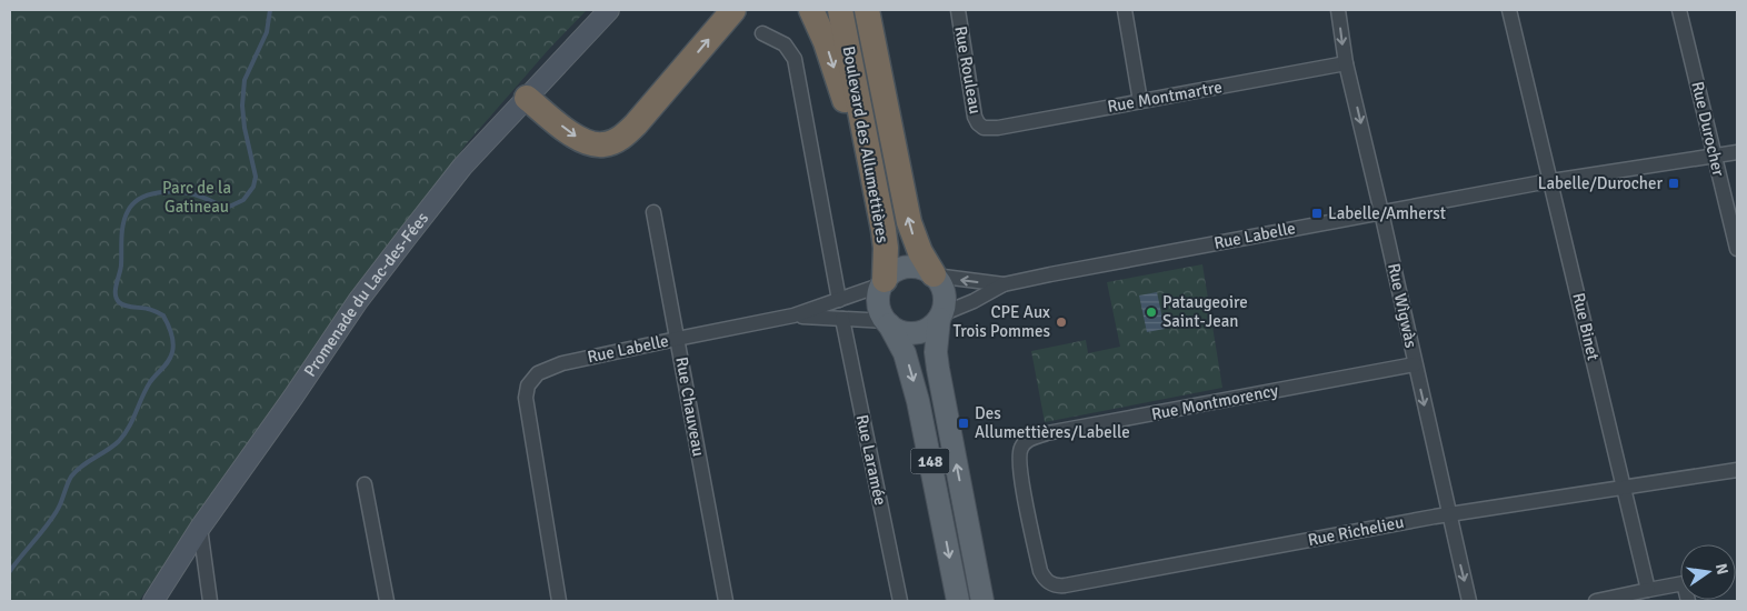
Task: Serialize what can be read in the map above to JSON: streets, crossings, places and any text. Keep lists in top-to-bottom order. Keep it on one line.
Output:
{"streets":{"highway":["Boulevard des Allumettières"],"main road":["148"],"street":["Rue Rouleau","Rue Montmartre","Rue Durocher","Rue Labelle","Promenade du Lac-des-Fées","Rue Wìgwàs","Rue Binet","Rue Montmorency","Rue Chauveau","Rue Laramée","Rue Richelieu"]},"crossings":[["Rue Rouleau","Rue Montmartre"],["Rue Montmartre","Rue Wìgwàs"],["Rue Durocher","Rue Labelle"],["Boulevard des Allumettières","Rue Labelle"],["Boulevard des Allumettières","148"],["Rue Labelle","Rue Wìgwàs"],["Rue Labelle","Rue Binet"],["Rue Labelle","Rue Chauveau"],["Rue Labelle","Rue Laramée"],["Rue Labelle","148"],["Rue Wìgwàs","Rue Montmorency"],["Rue Wìgwàs","Rue Richelieu"],["Rue Binet","Rue Richelieu"],["Rue Montmorency","Rue Richelieu"]],"one_way":["Rue Wìgwàs"],"parks":["Parc de la Gatineau"],"places":{"transit":["Labelle/Durocher","Labelle/Amherst","Des Allumettières/Labelle"],"other":["Pataugeoire Saint-Jean","CPE Aux Trois Pommes"]},"north":"right"}
